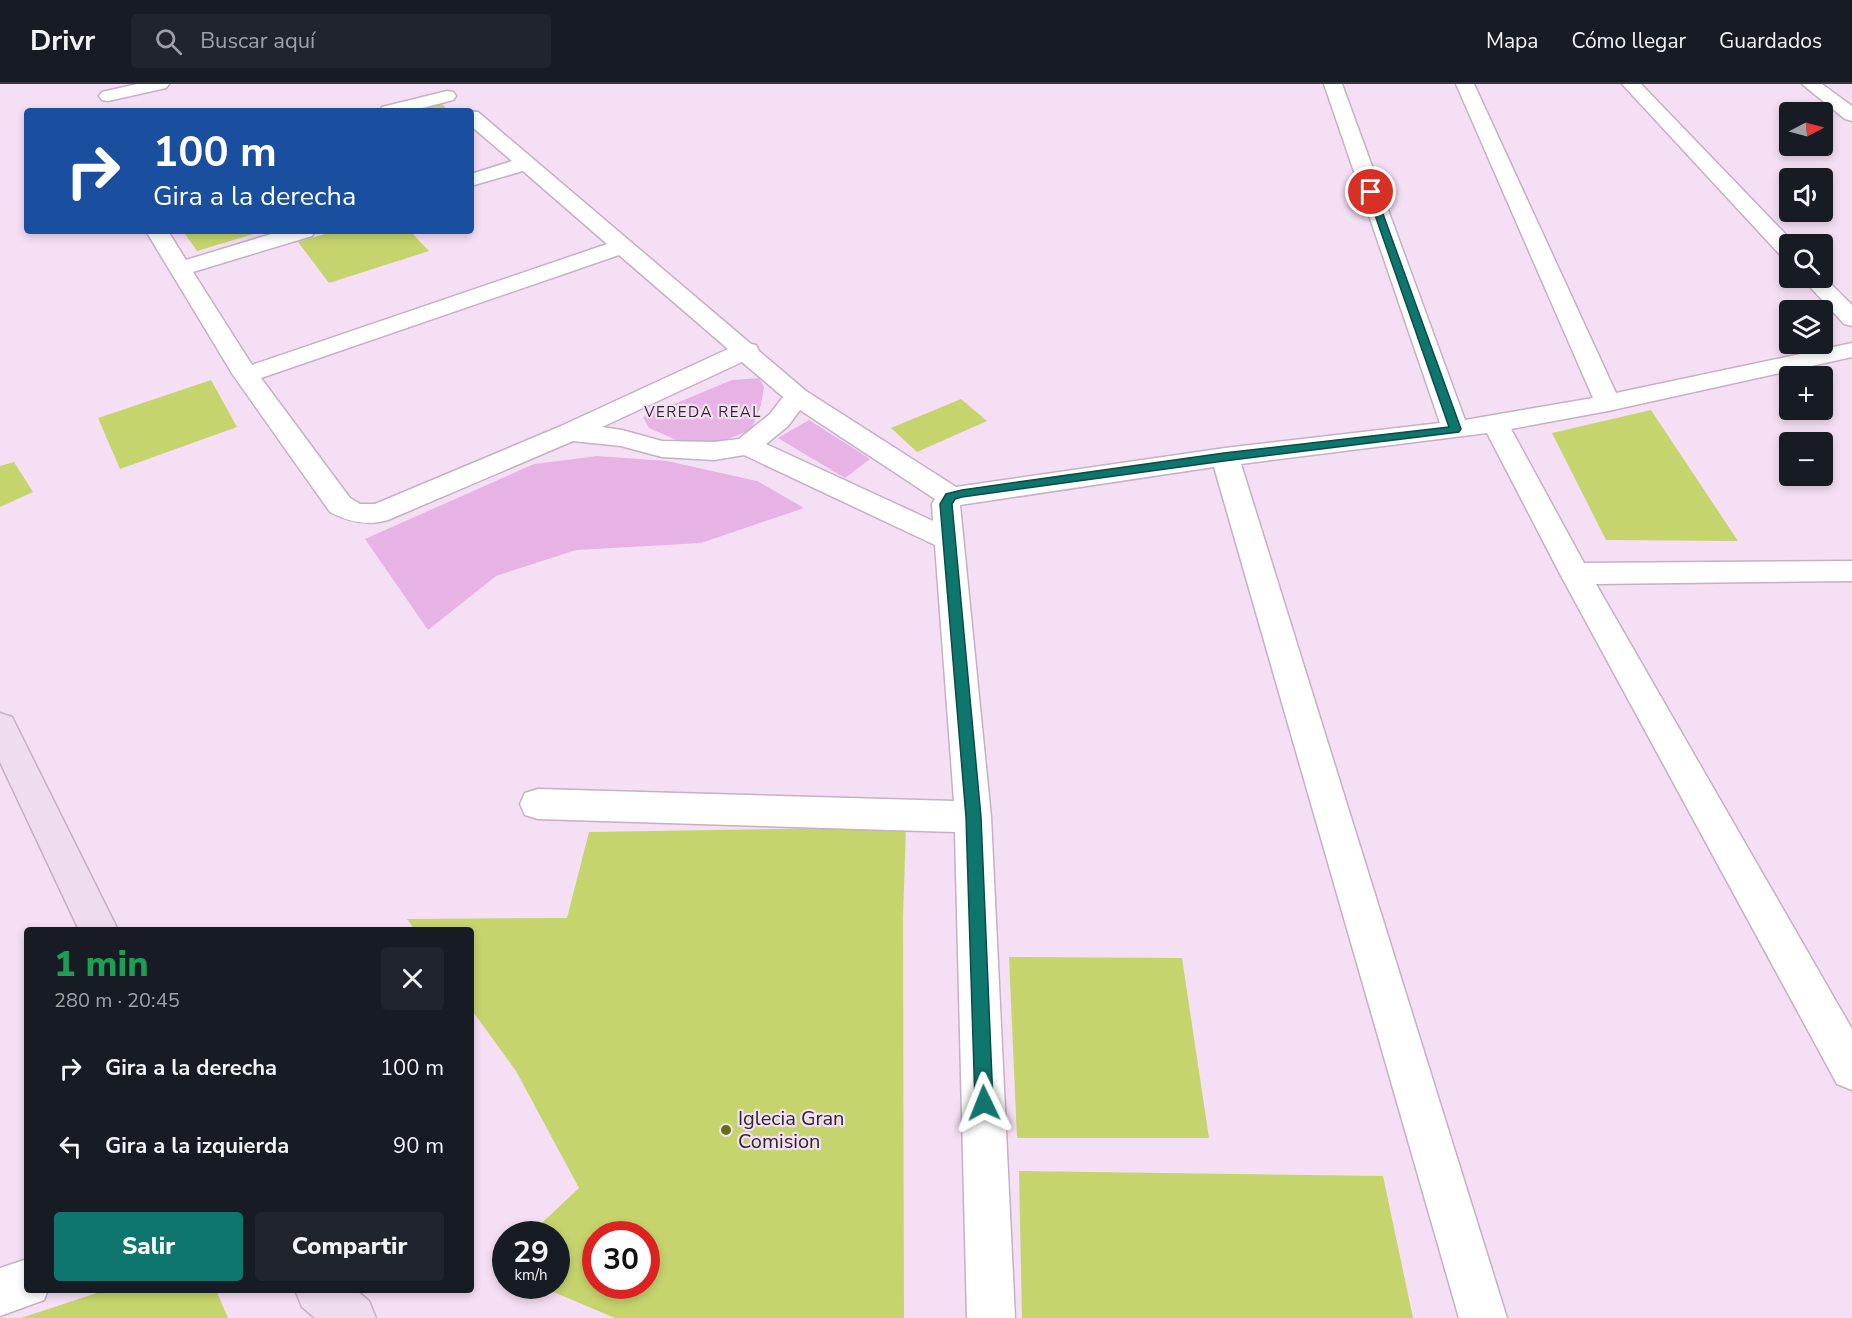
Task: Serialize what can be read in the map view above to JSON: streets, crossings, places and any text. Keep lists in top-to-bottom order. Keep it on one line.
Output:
{"districts":["VEREDA REAL"],"places":["Iglecia Gran Comision"],"north":"right","page":{"header":"Drivr","search":"Buscar aquí","nav":["Mapa","Cómo llegar","Guardados"],"map_buttons":["+","−"],"turn":["100 m","Gira a la derecha"],"heading":["1 min","280 m · 20:45"],"list":[{"name":"Gira a la derecha","value":"100 m"},{"name":"Gira a la izquierda","value":"90 m"}],"buttons":["Salir","Compartir"],"speed":"29 km/h","limit":"30"}}
